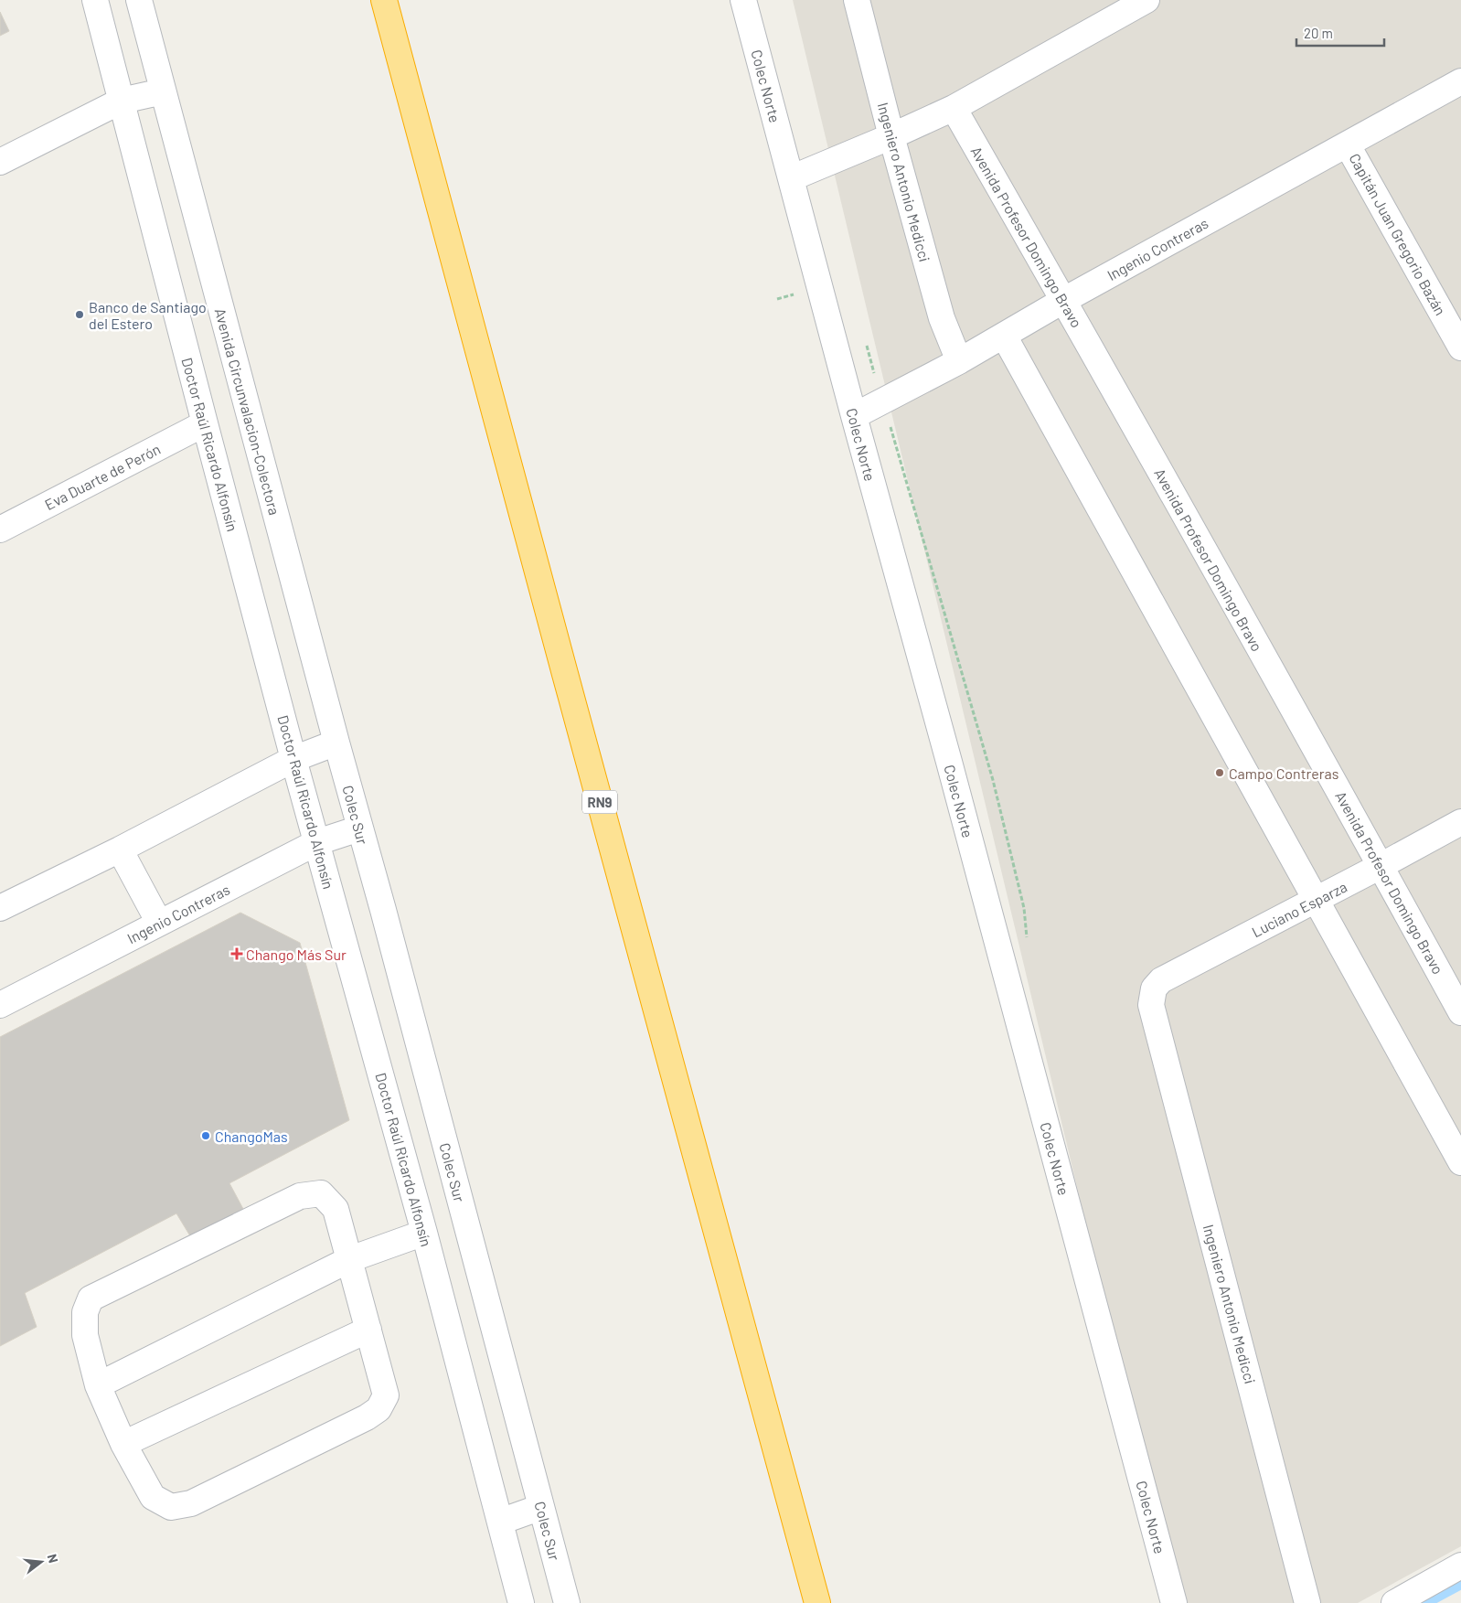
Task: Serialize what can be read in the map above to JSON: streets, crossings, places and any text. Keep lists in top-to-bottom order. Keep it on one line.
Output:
{"streets":{"highway":["RN9"],"street":["Colec Norte","Ingeniero Antonio Medicci","Capitán Juan Gregorio Bazán","Avenida Profesor Domingo Bravo","Ingenio Contreras","Avenida Circunvalacion-Colectora","Doctor Raúl Ricardo Alfonsín","Eva Duarte de Perón","Colec Sur","Luciano Esparza"]},"crossings":[["Colec Norte","Ingenio Contreras"],["Ingeniero Antonio Medicci","Ingenio Contreras"],["Ingeniero Antonio Medicci","Luciano Esparza"],["Capitán Juan Gregorio Bazán","Ingenio Contreras"],["Avenida Profesor Domingo Bravo","Ingenio Contreras"],["Avenida Profesor Domingo Bravo","Luciano Esparza"],["Ingenio Contreras","Doctor Raúl Ricardo Alfonsín"],["Ingenio Contreras","Colec Sur"],["Avenida Circunvalacion-Colectora","Colec Sur"],["Doctor Raúl Ricardo Alfonsín","Eva Duarte de Perón"]],"places":{"other":["Banco de Santiago del Estero","Campo Contreras","ChangoMas"],"health":["Chango Más Sur"]},"scale_bar":"20 m","north":"right"}
